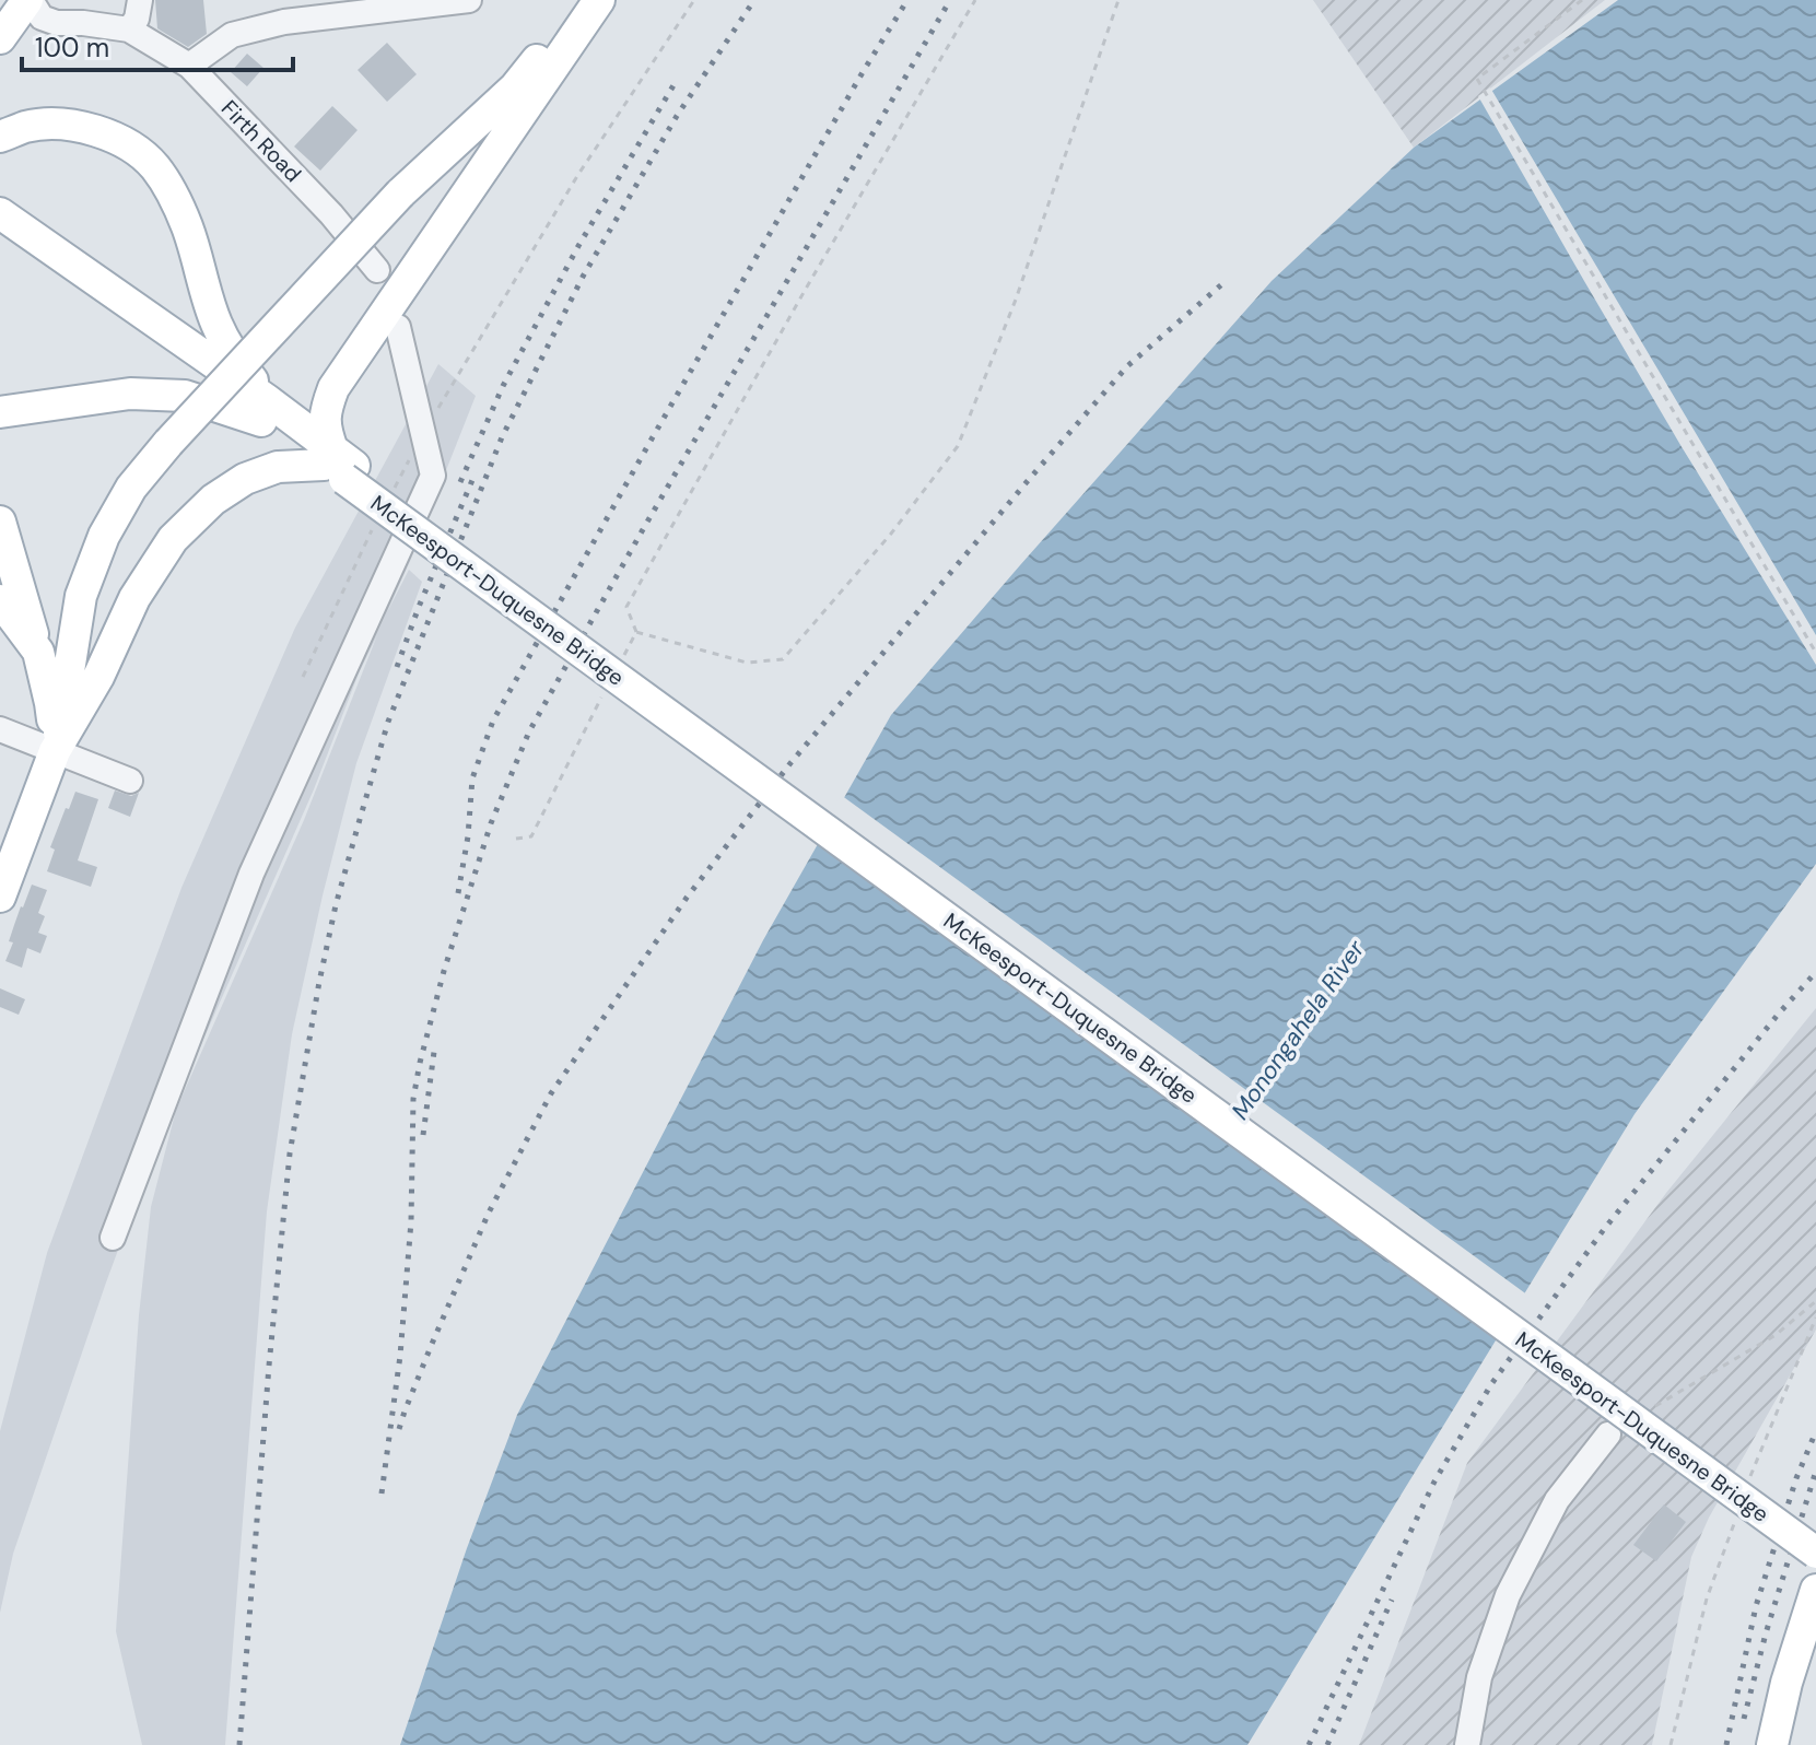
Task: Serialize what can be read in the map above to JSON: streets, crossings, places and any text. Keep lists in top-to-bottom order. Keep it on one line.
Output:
{"streets":{"main road":["McKeesport-Duquesne Bridge"],"street":["Firth Road"]},"water":["Monongahela River"],"scale_bar":"100 m"}
